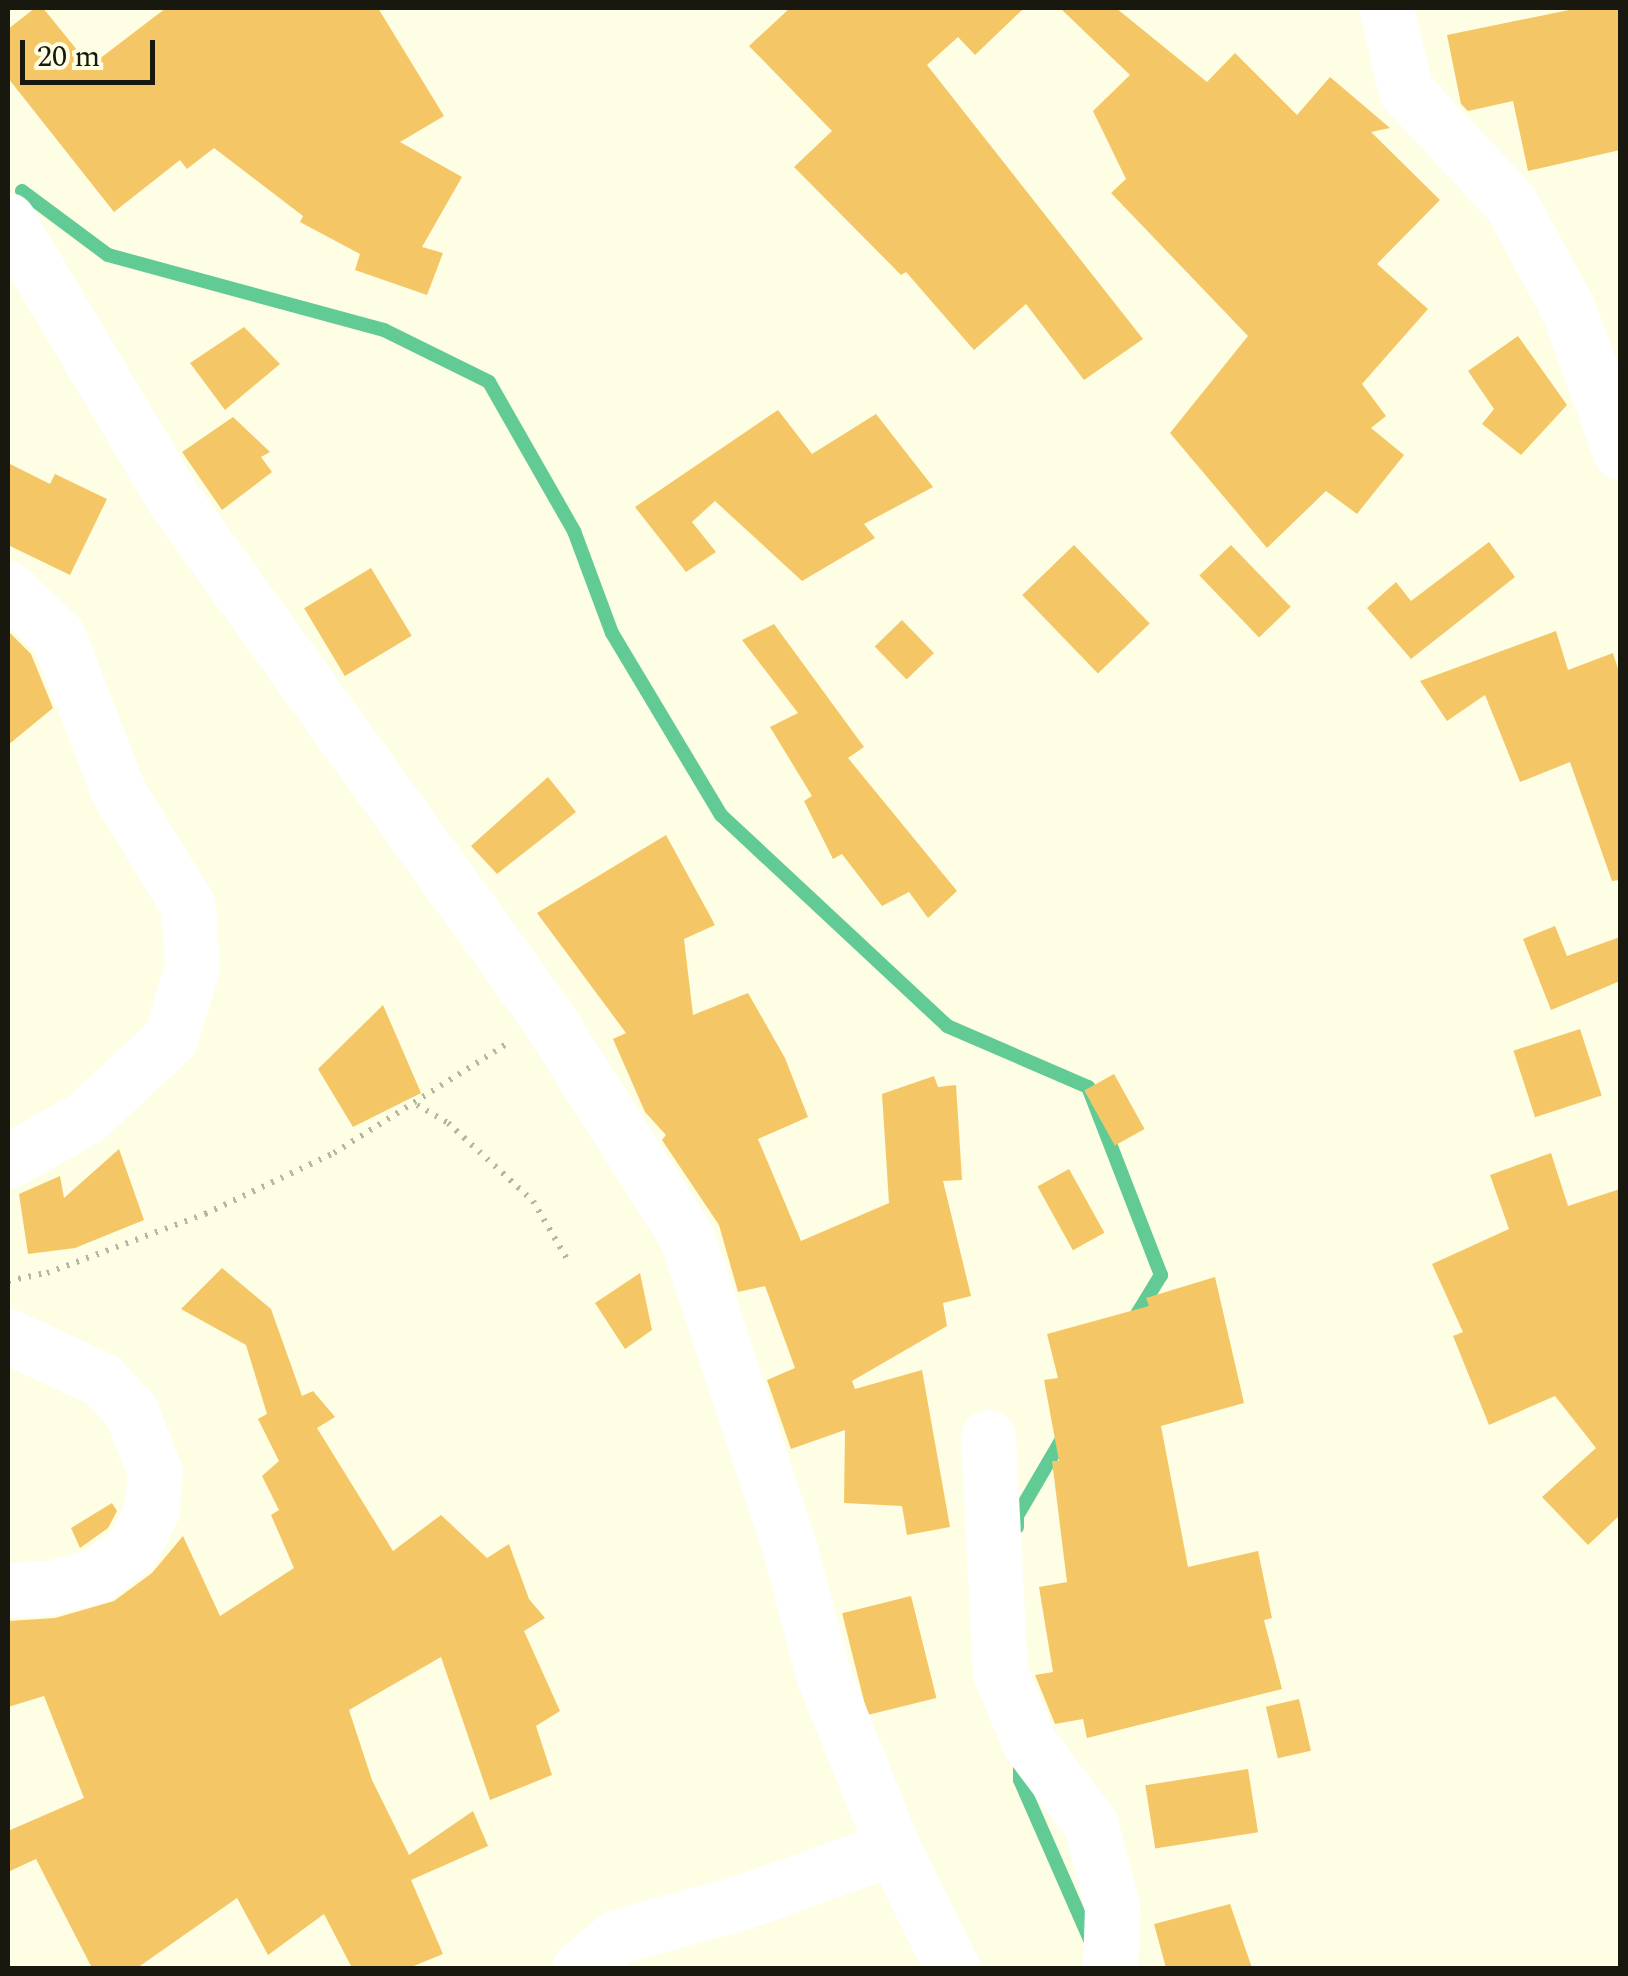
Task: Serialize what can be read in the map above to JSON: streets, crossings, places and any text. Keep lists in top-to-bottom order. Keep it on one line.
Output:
{"scale_bar":"20 m"}
